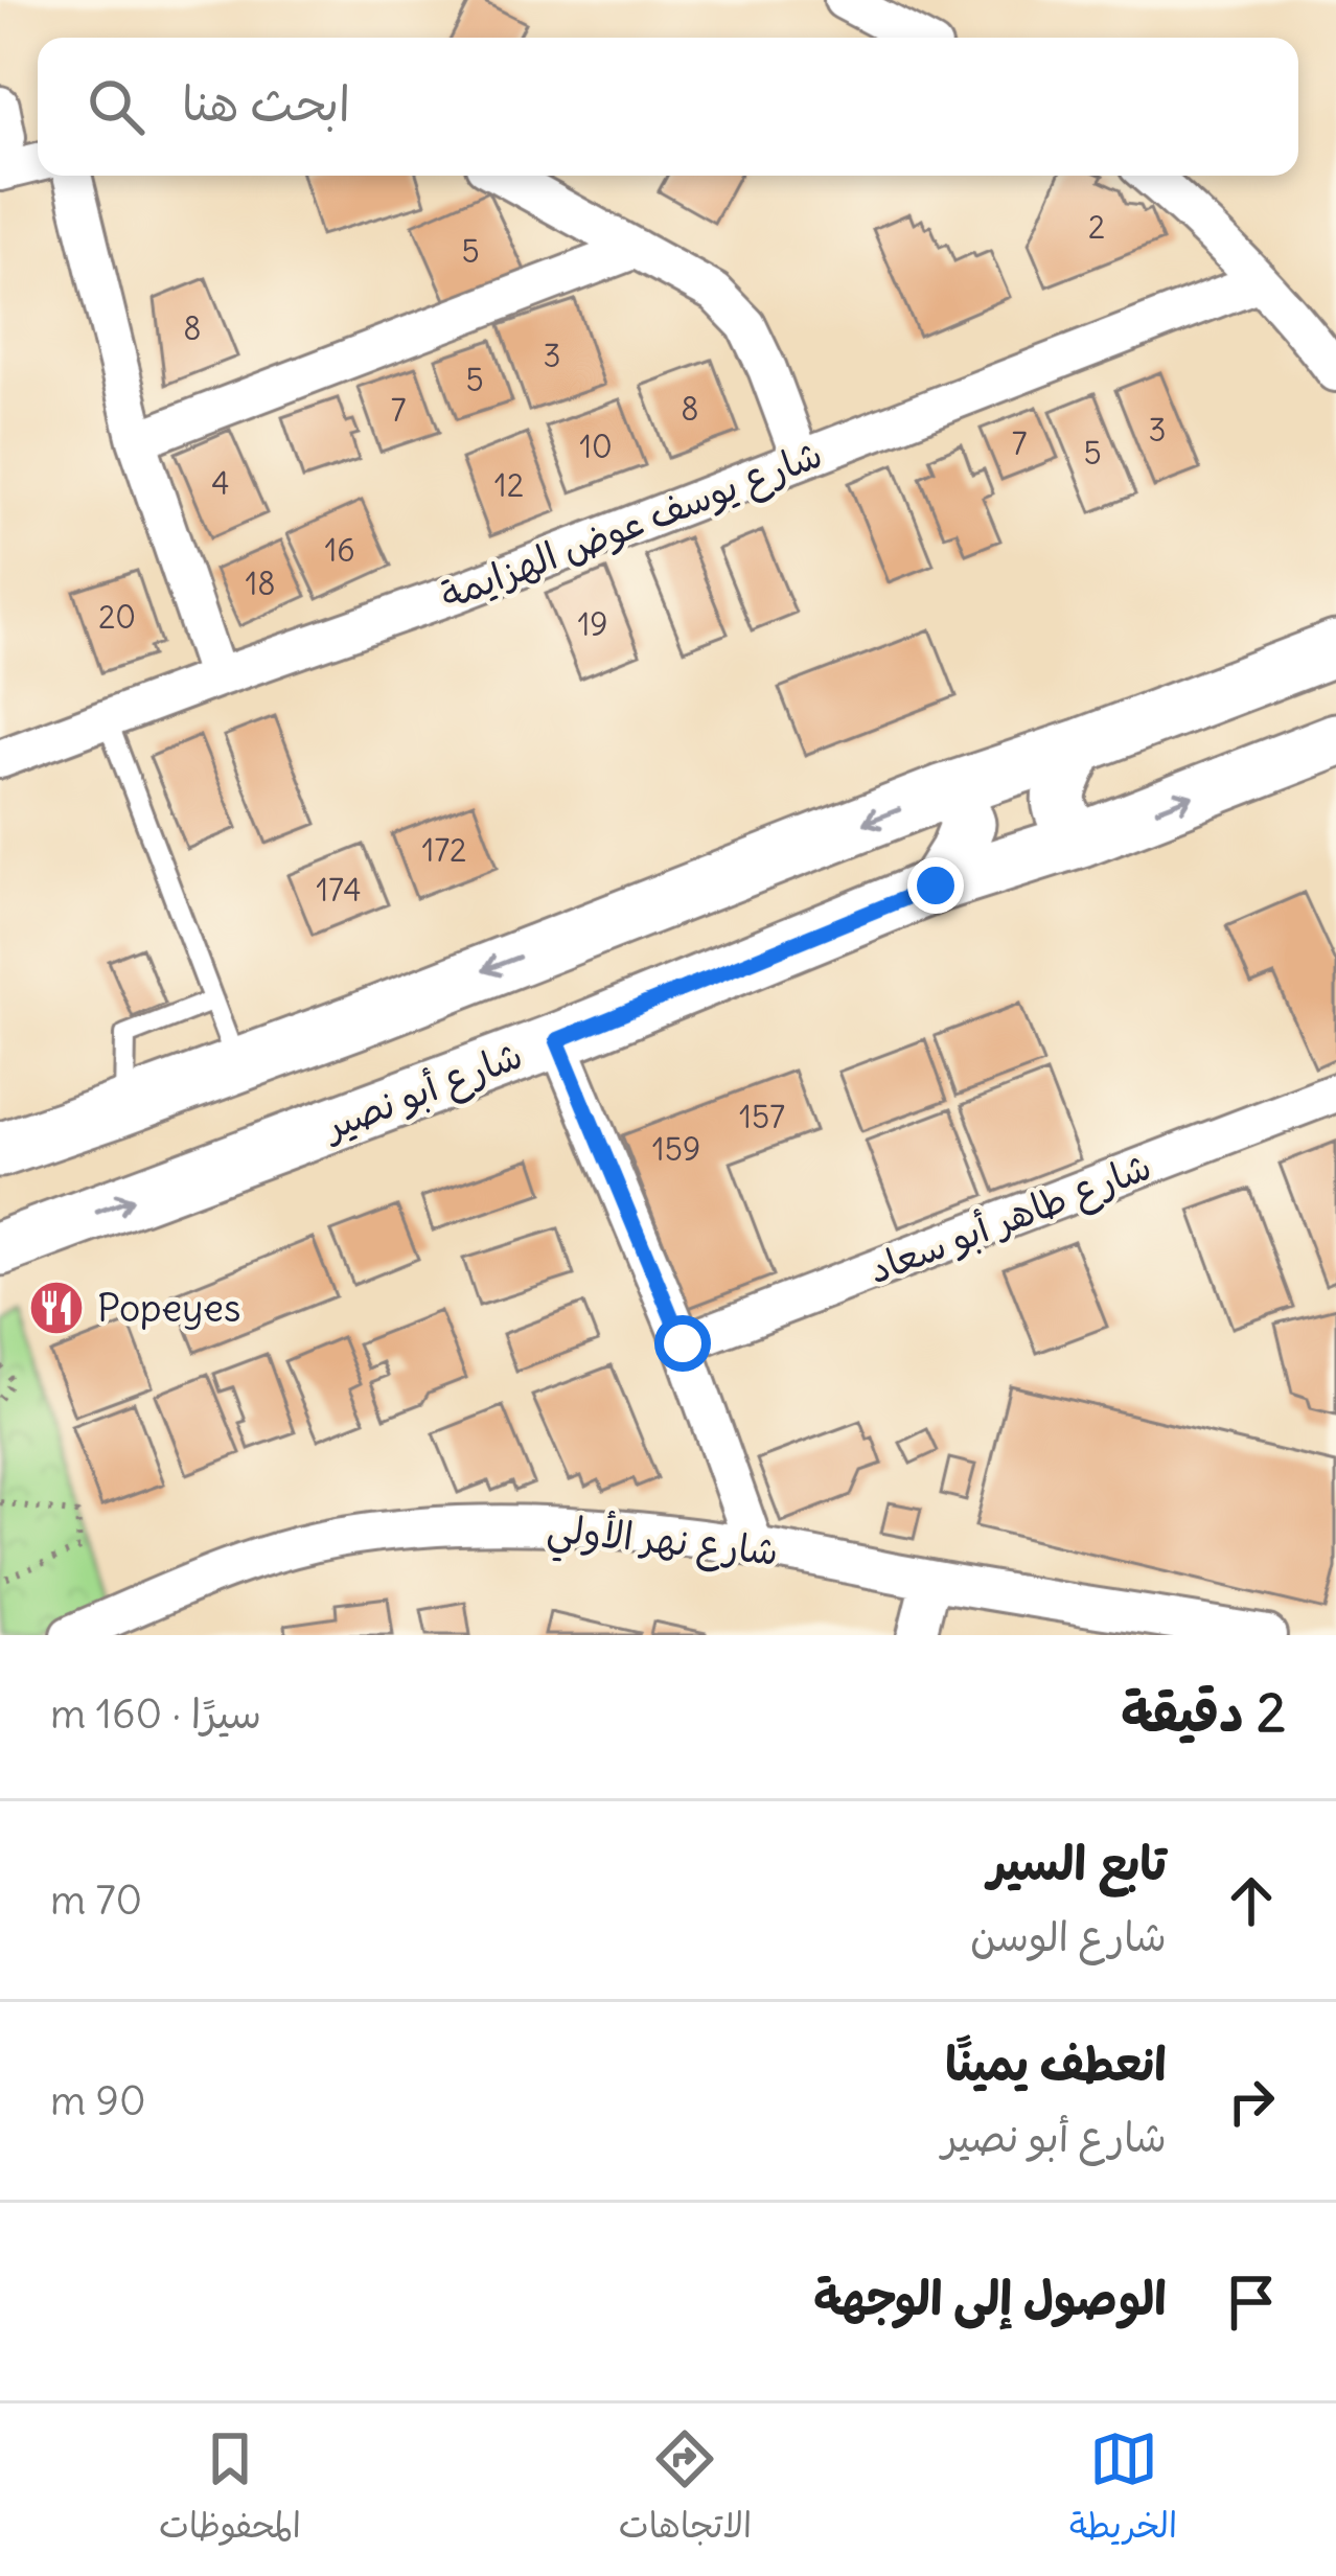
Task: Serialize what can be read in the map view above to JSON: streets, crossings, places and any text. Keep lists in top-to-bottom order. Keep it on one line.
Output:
{"streets":{"main road":["شارع أبو نصير"],"street":["شارع يوسف عوض الهزايمة","شارع طاهر أبو سعاد","شارع نهر الأولي"]},"places":{"restaurant":["Popeyes"]},"house_numbers":["2","5","8","3","5","8","7","3","7","10","5","4","12","16","18","20","19","172","174","157","159"],"page":{"search":"ابحث هنا","heading":["2 دقيقة","سيرًا · 160 m"],"list":[["تابع السير","شارع الوسن","70 m"],["انعطف يمينًا","شارع أبو نصير","90 m"],"الوصول إلى الوجهة"],"nav":["الخريطة","الاتجاهات","المحفوظات"]}}
